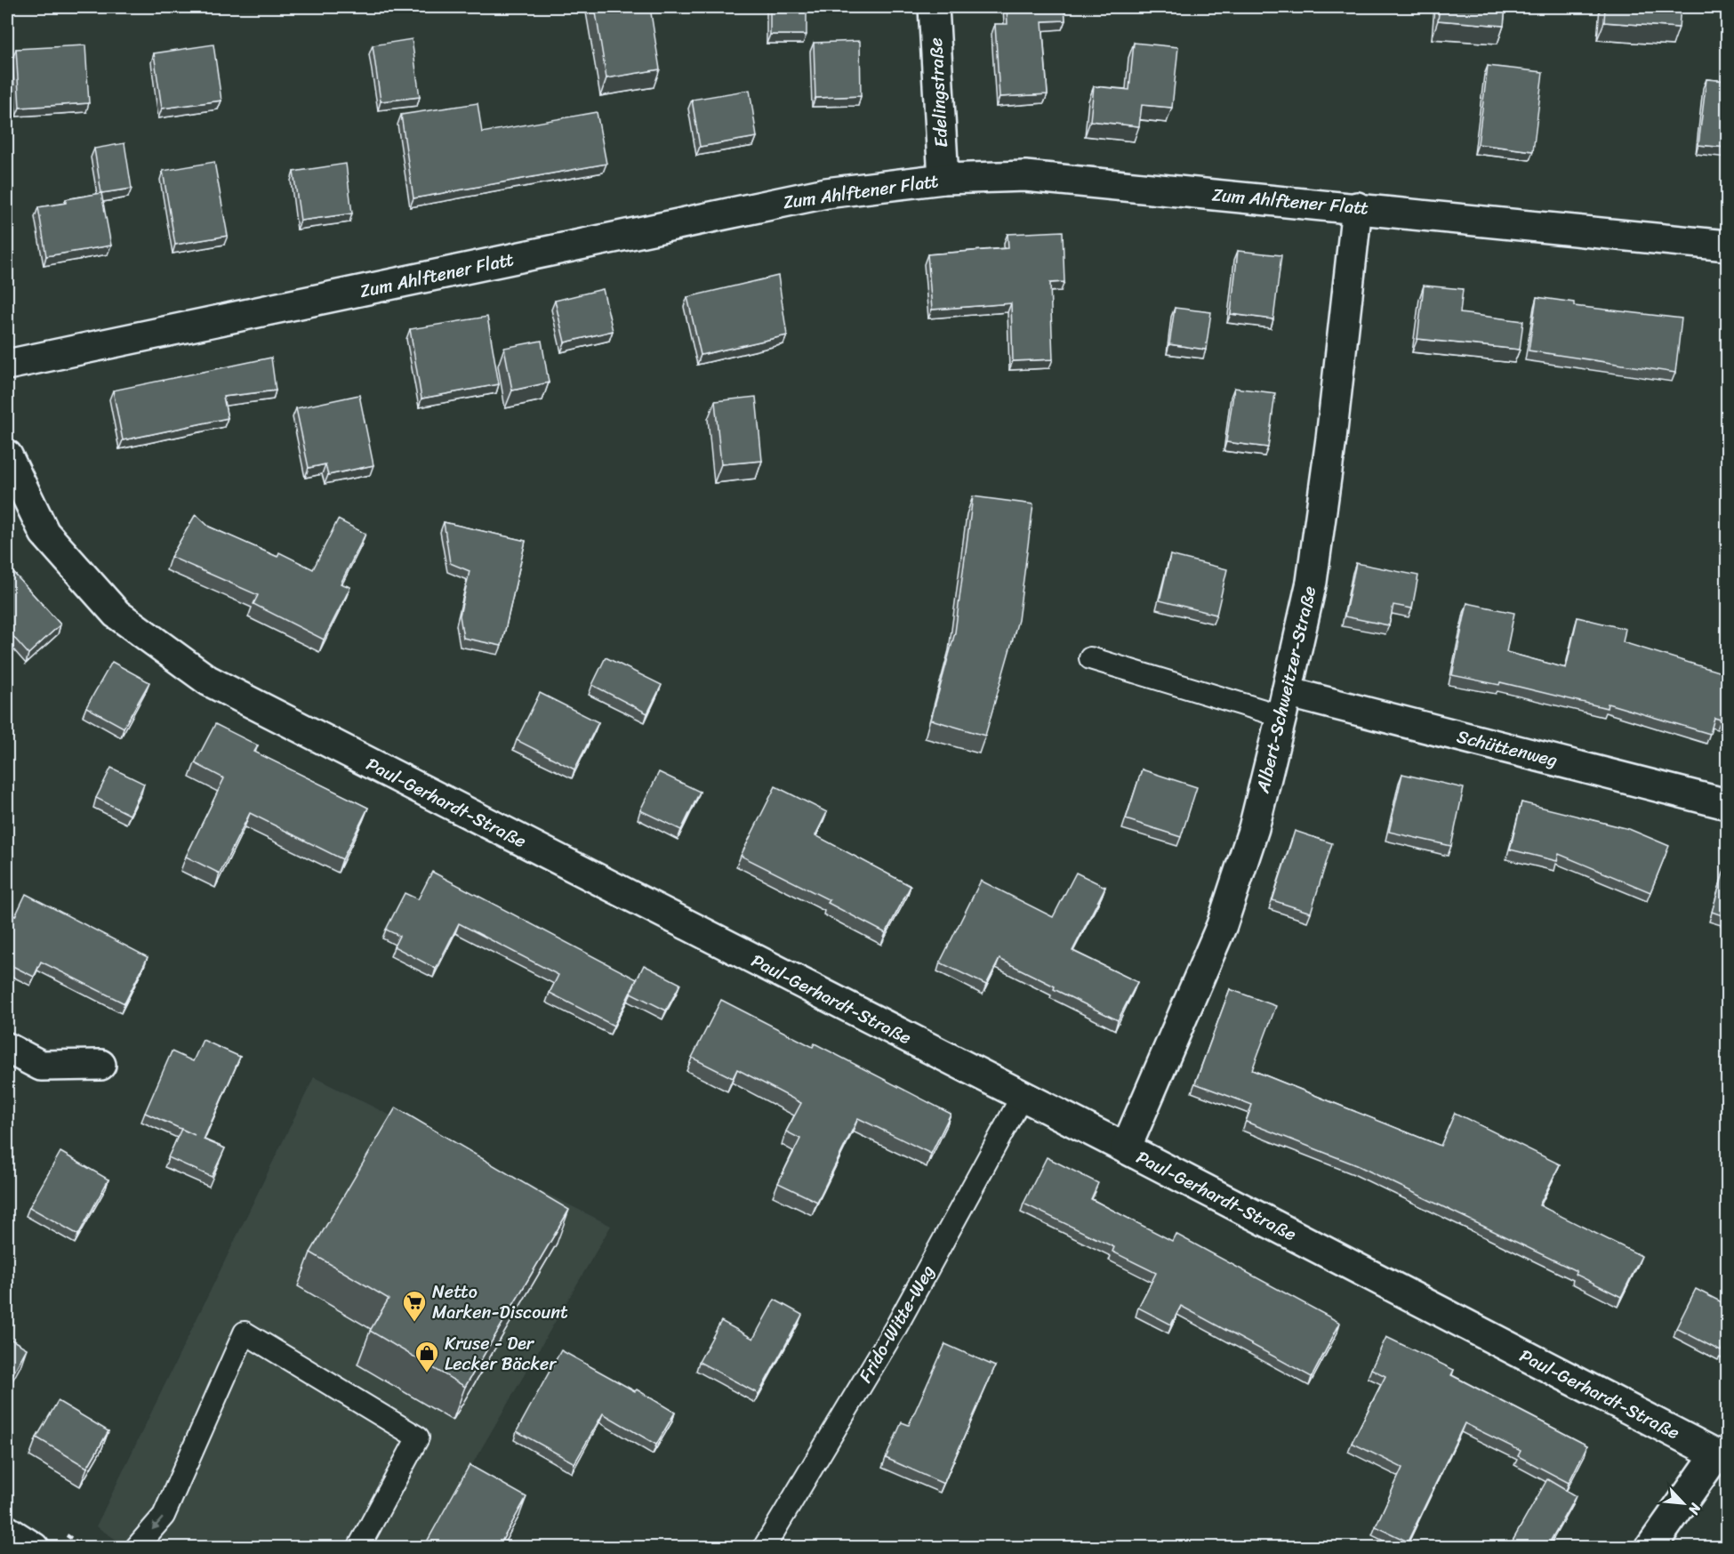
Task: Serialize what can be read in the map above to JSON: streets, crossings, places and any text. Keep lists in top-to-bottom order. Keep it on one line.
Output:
{"streets":{"street":["Edelingstraße","Zum Ahlftener Flatt","Albert-Schweitzer-Straße","Schüttenweg","Paul-Gerhardt-Straße"],"lane":["Frido-Witte-Weg"]},"crossings":[["Edelingstraße","Zum Ahlftener Flatt"],["Zum Ahlftener Flatt","Albert-Schweitzer-Straße"],["Albert-Schweitzer-Straße","Schüttenweg"],["Albert-Schweitzer-Straße","Paul-Gerhardt-Straße"],["Paul-Gerhardt-Straße","Frido-Witte-Weg"]],"places":{"supermarket":["Netto Marken-Discount"],"shop":["Kruse - Der Lecker Bäcker"]},"north":"bottom right"}
